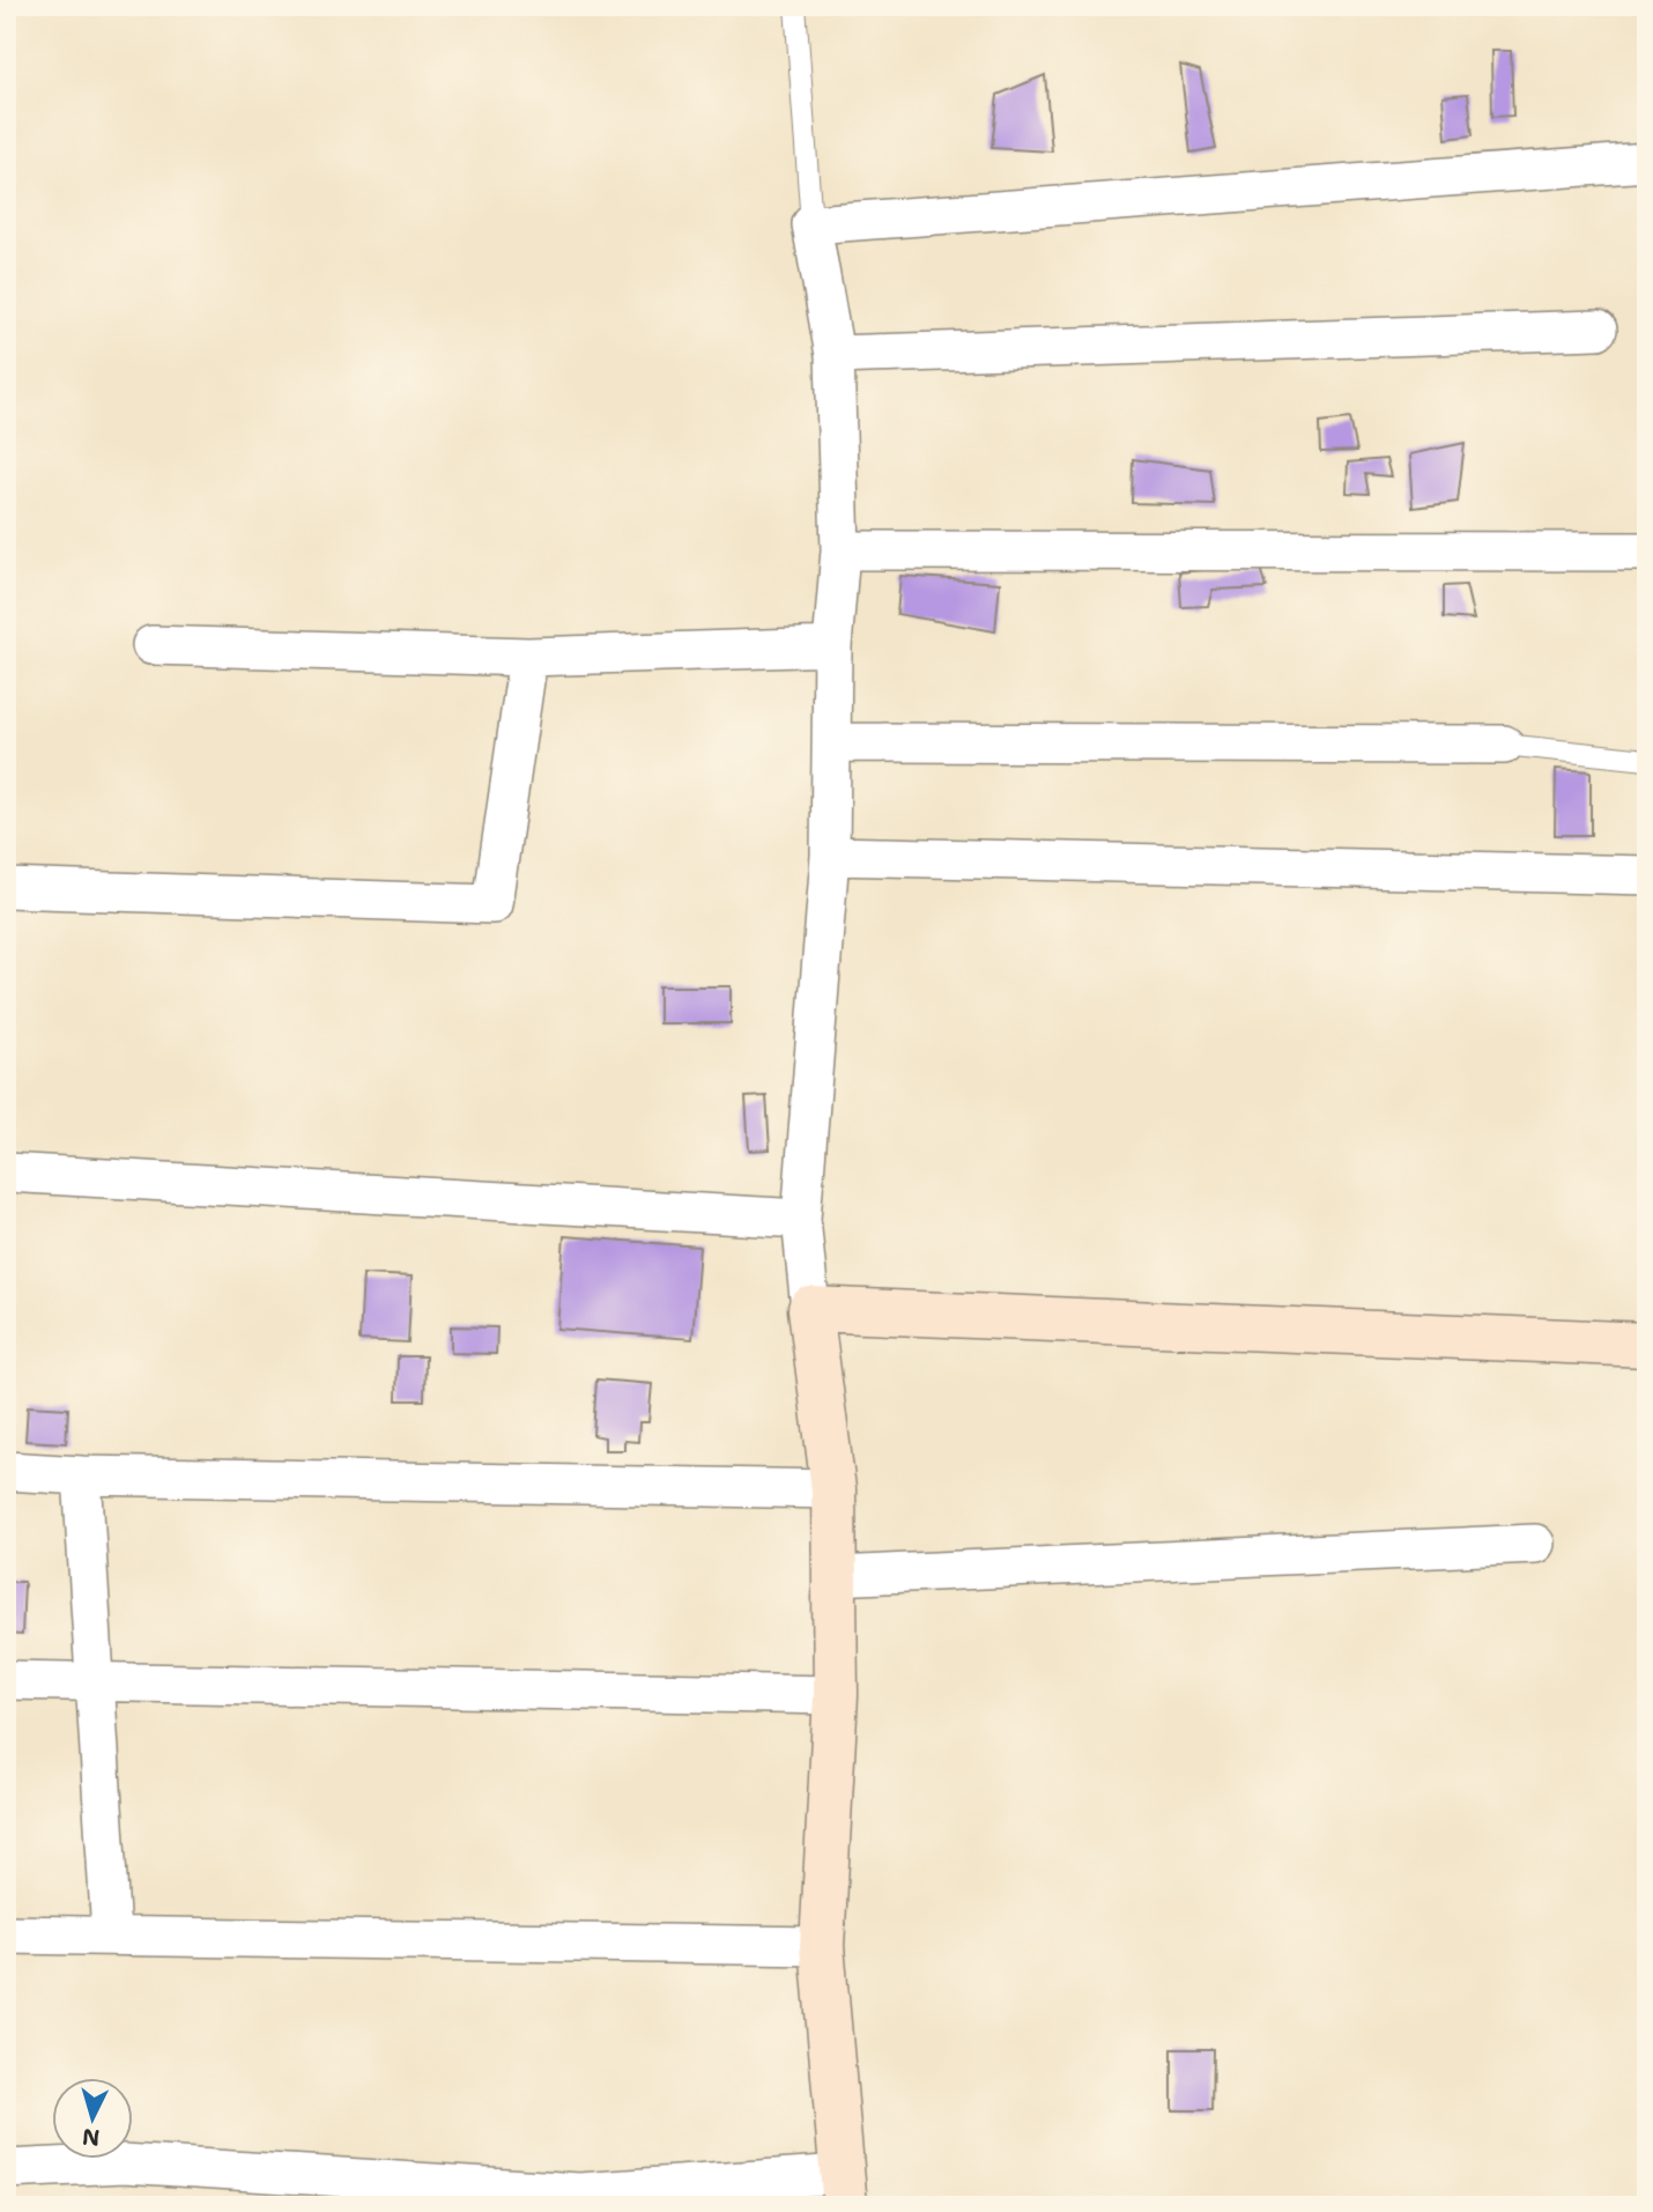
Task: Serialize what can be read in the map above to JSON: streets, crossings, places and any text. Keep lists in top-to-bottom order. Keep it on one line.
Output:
{"north":"bottom"}
